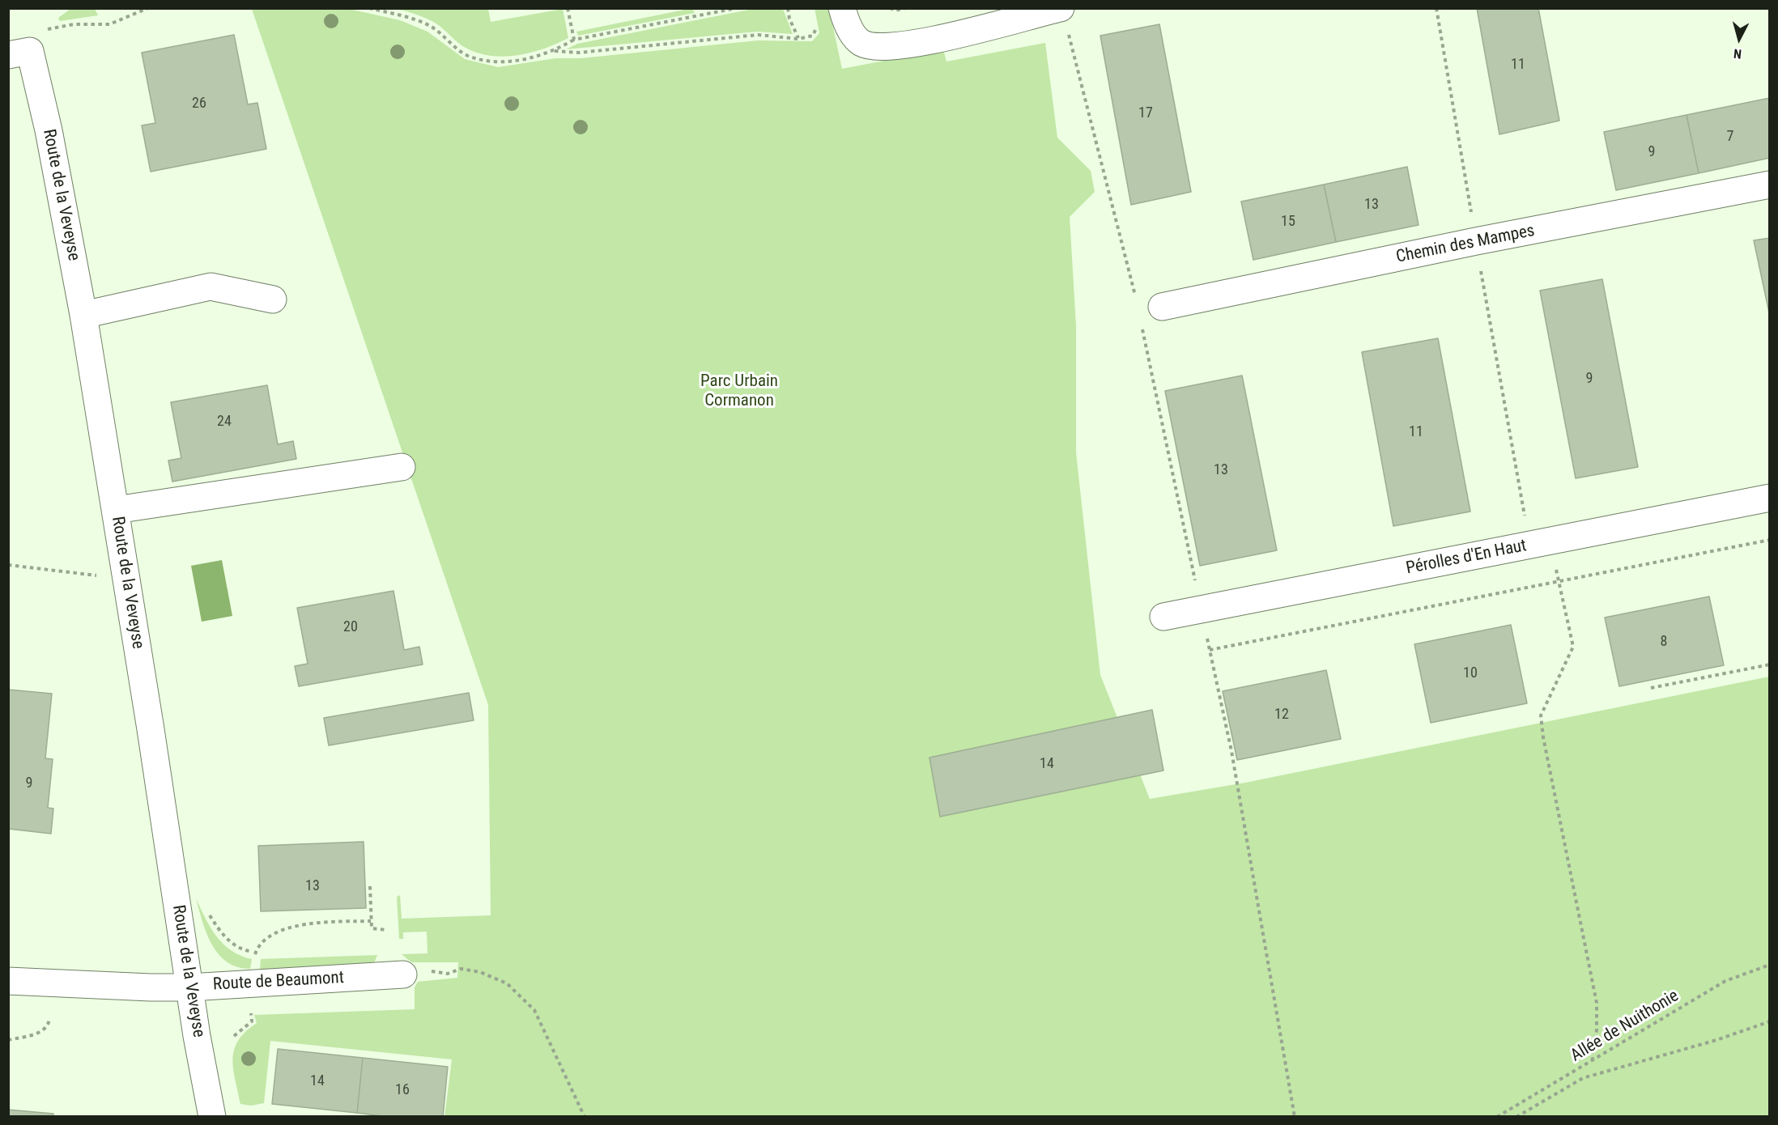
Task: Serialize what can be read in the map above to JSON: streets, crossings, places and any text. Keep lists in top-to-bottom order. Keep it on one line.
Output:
{"streets":{"street":["Route de la Veveyse","Chemin des Mampes","Pérolles d'En Haut","Route de Beaumont"],"path":["Allée de Nuithonie"]},"crossings":[["Route de la Veveyse","Route de Beaumont"]],"parks":["Parc Urbain Cormanon"],"house_numbers":["11","26","17","7","9","13","15","9","24","11","13","20","8","10","12","14","9","13","14","16"],"north":"bottom"}
